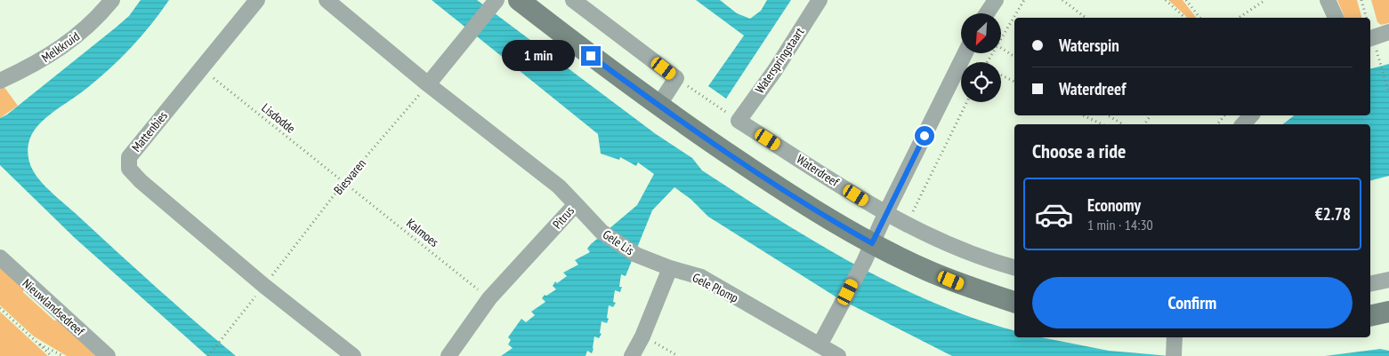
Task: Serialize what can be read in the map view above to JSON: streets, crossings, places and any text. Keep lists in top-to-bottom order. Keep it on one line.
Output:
{"streets":{"street":["Melkkruid","Waterspringstaart","Mattenbies","Waterdreef","Pitrus","Gele Lis","Gele Plomp","Nieuwlandsedreef"],"path":["Lisdodde","Biesvaren","Kalmoes"]},"crossings":[["Waterspringstaart","Waterdreef"],["Lisdodde","Mattenbies"],["Lisdodde","Biesvaren"],["Lisdodde","Kalmoes"],["Mattenbies","Biesvaren"],["Biesvaren","Pitrus"],["Biesvaren","Kalmoes"],["Pitrus","Kalmoes"],["Pitrus","Gele Lis"],["Gele Lis","Gele Plomp"]],"north":"bottom left","page":{"banner":["Waterspin","Waterdreef"],"bubble":"1 min","heading":"Choose a ride","list":[{"name":"Economy","note":"1 min · 14:30","value":"€2.78"}],"buttons":"Confirm"}}
